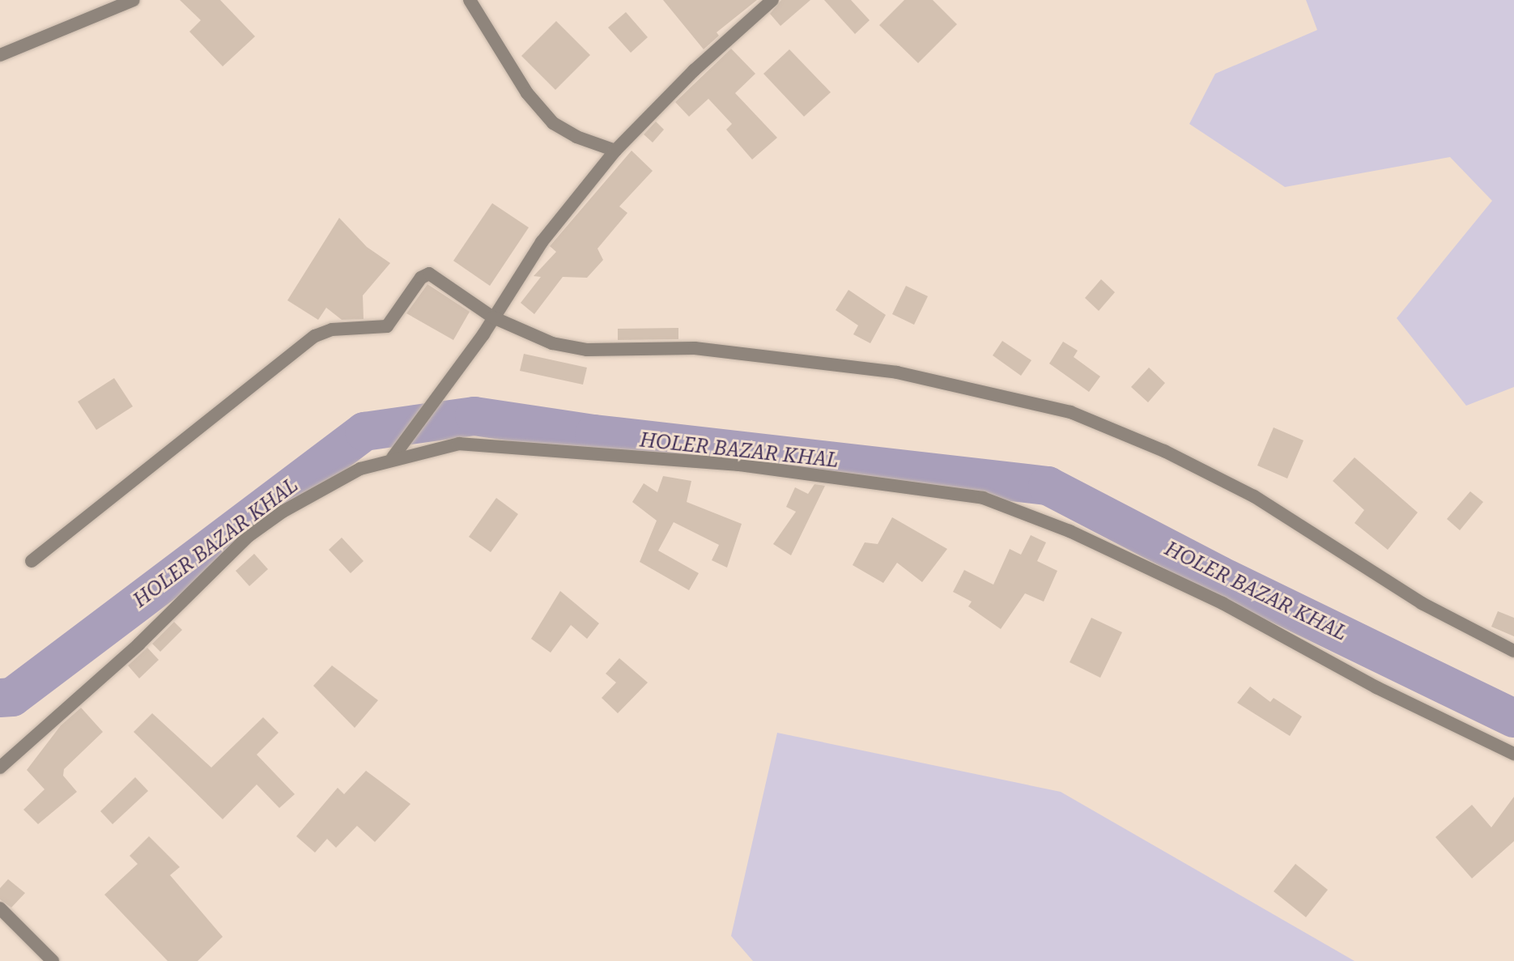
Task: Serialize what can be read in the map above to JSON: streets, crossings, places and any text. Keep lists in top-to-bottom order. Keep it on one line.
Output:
{"water":["HOLER BAZAR KHAL"]}
